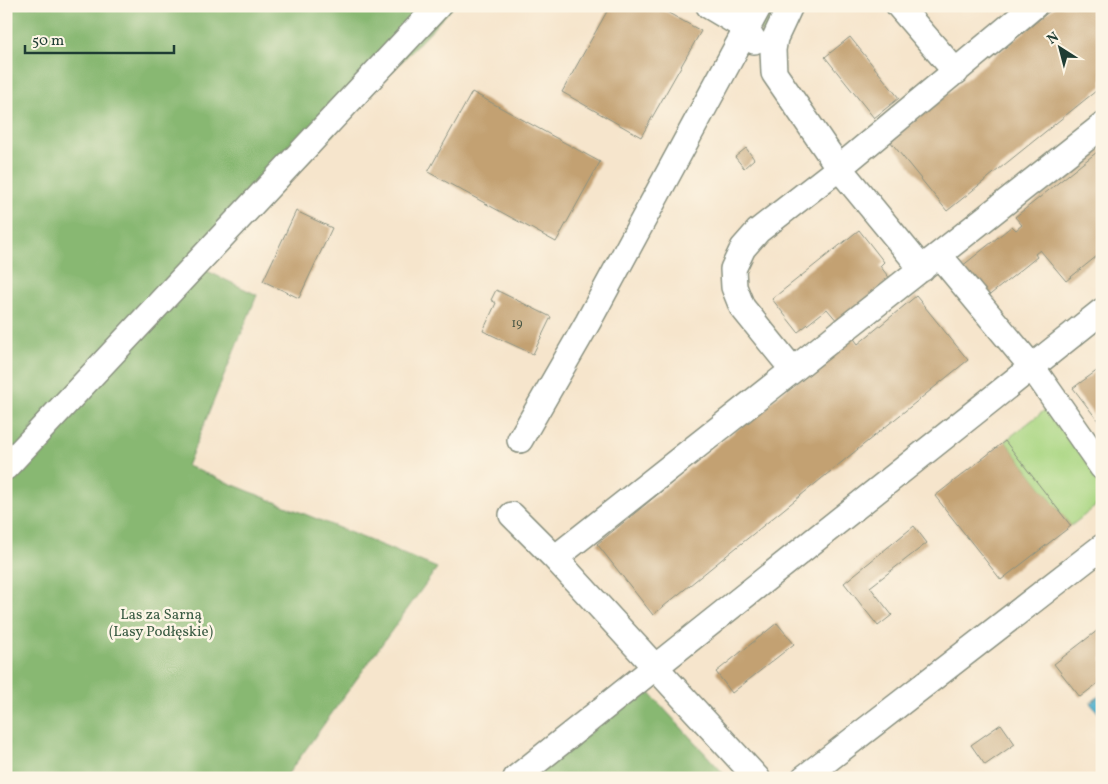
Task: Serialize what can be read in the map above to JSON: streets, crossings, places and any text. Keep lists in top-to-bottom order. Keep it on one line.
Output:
{"parks":["Las za Sarną (Lasy Podłęskie)"],"house_numbers":["19"],"scale_bar":"50 m","north":"top left"}
